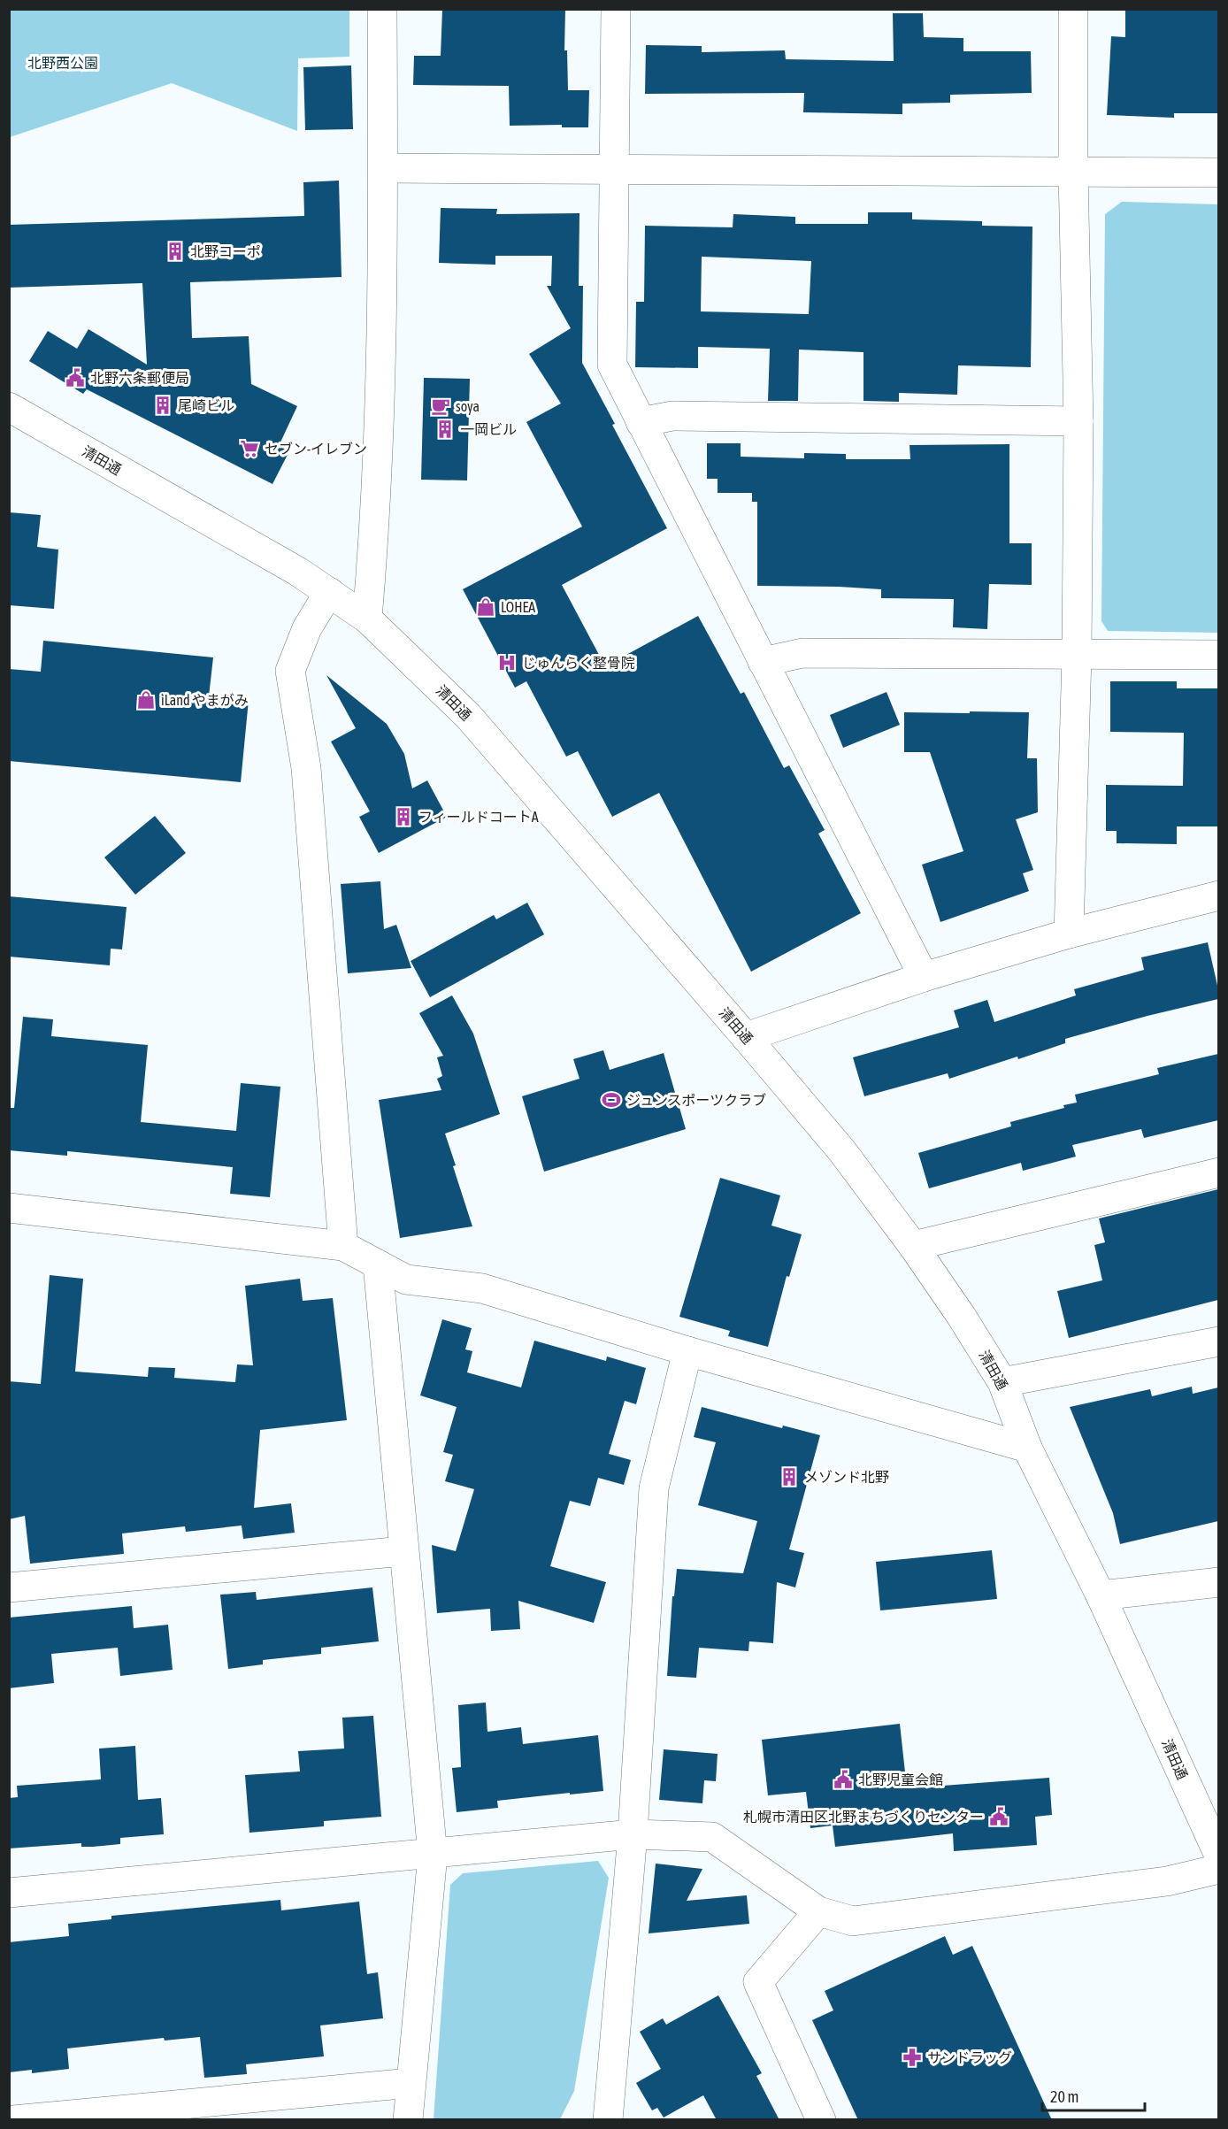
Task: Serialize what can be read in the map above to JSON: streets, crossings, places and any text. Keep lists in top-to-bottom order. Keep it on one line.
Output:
{"streets":{"street":["清田通"]},"parks":["北野西公園"],"places":{"building":["北野コーポ","尾崎ビル","一岡ビル","フィールドコートA","メゾンド北野"],"public building":["北野六条郵便局","北野児童会館","札幌市清田区北野まちづくりセンター"],"cafe":["soya"],"supermarket":["セブン-イレブン"],"shop":["LOHEA","iLand やまがみ"],"hospital":["じゅんらく整骨院"],"sports":["ジュンスポーツクラブ"],"pharmacy":["サンドラッグ"]},"scale_bar":"20 m"}
